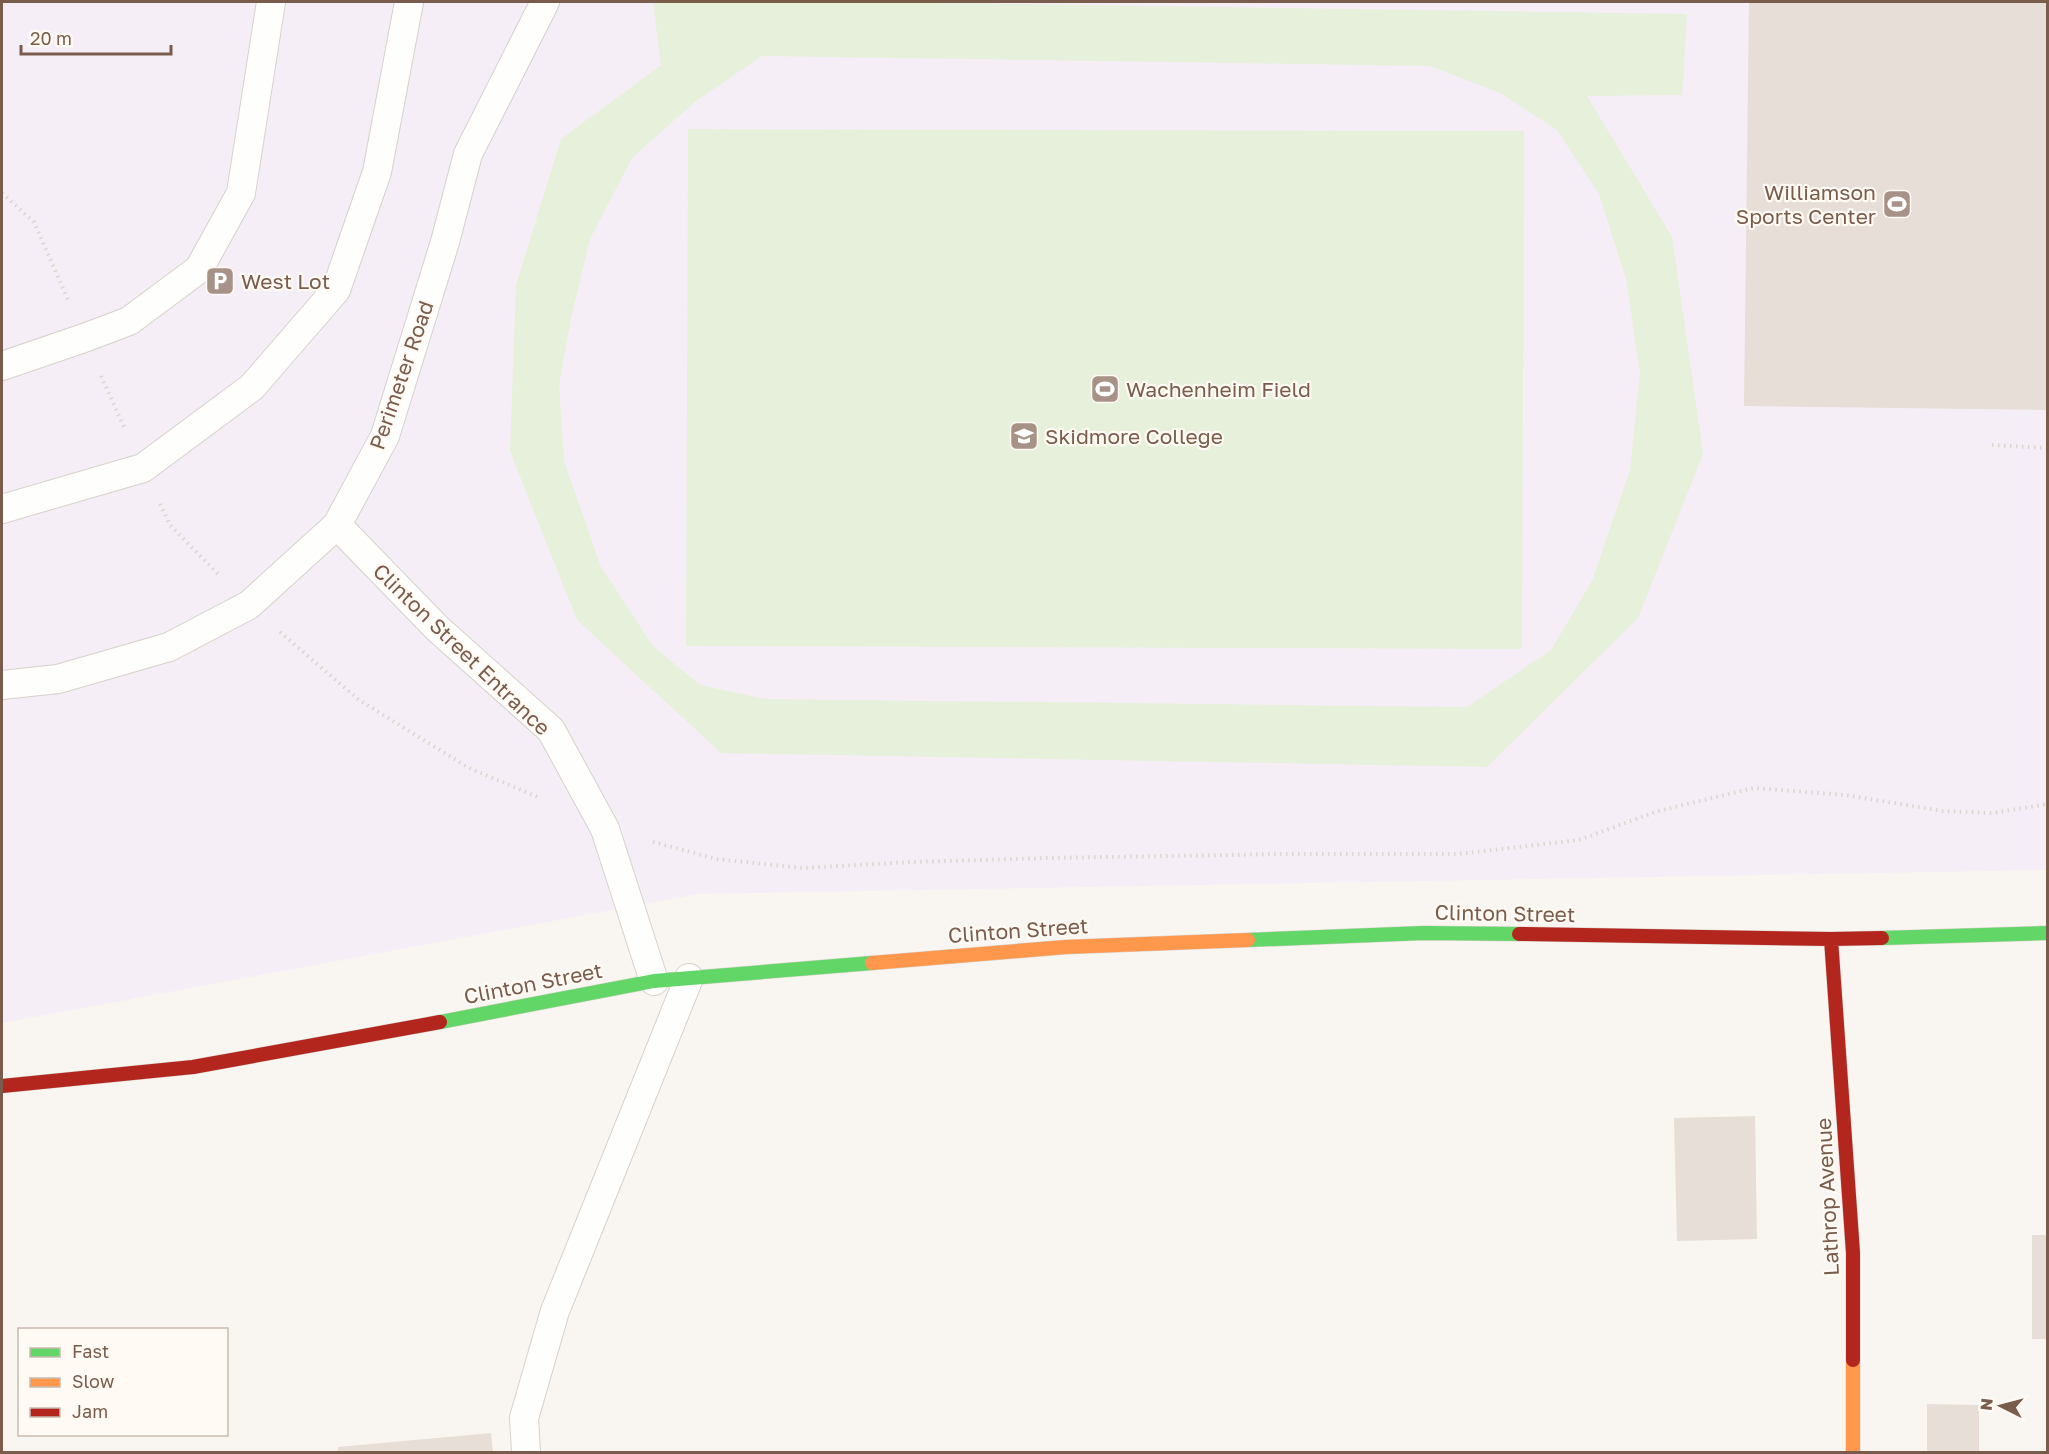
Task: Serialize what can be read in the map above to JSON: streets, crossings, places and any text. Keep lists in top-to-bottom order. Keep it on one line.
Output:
{"streets":{"street":["Clinton Street","Lathrop Avenue"],"lane":["Perimeter Road","Clinton Street Entrance"]},"crossings":[["Perimeter Road","Clinton Street Entrance"],["Clinton Street Entrance","Clinton Street"],["Clinton Street","Lathrop Avenue"]],"places":{"sports":["Williamson Sports Center","Wachenheim Field"],"parking":["West Lot"],"school or university":["Skidmore College"]},"legend":["Fast","Slow","Jam"],"scale_bar":"20 m","north":"left"}
